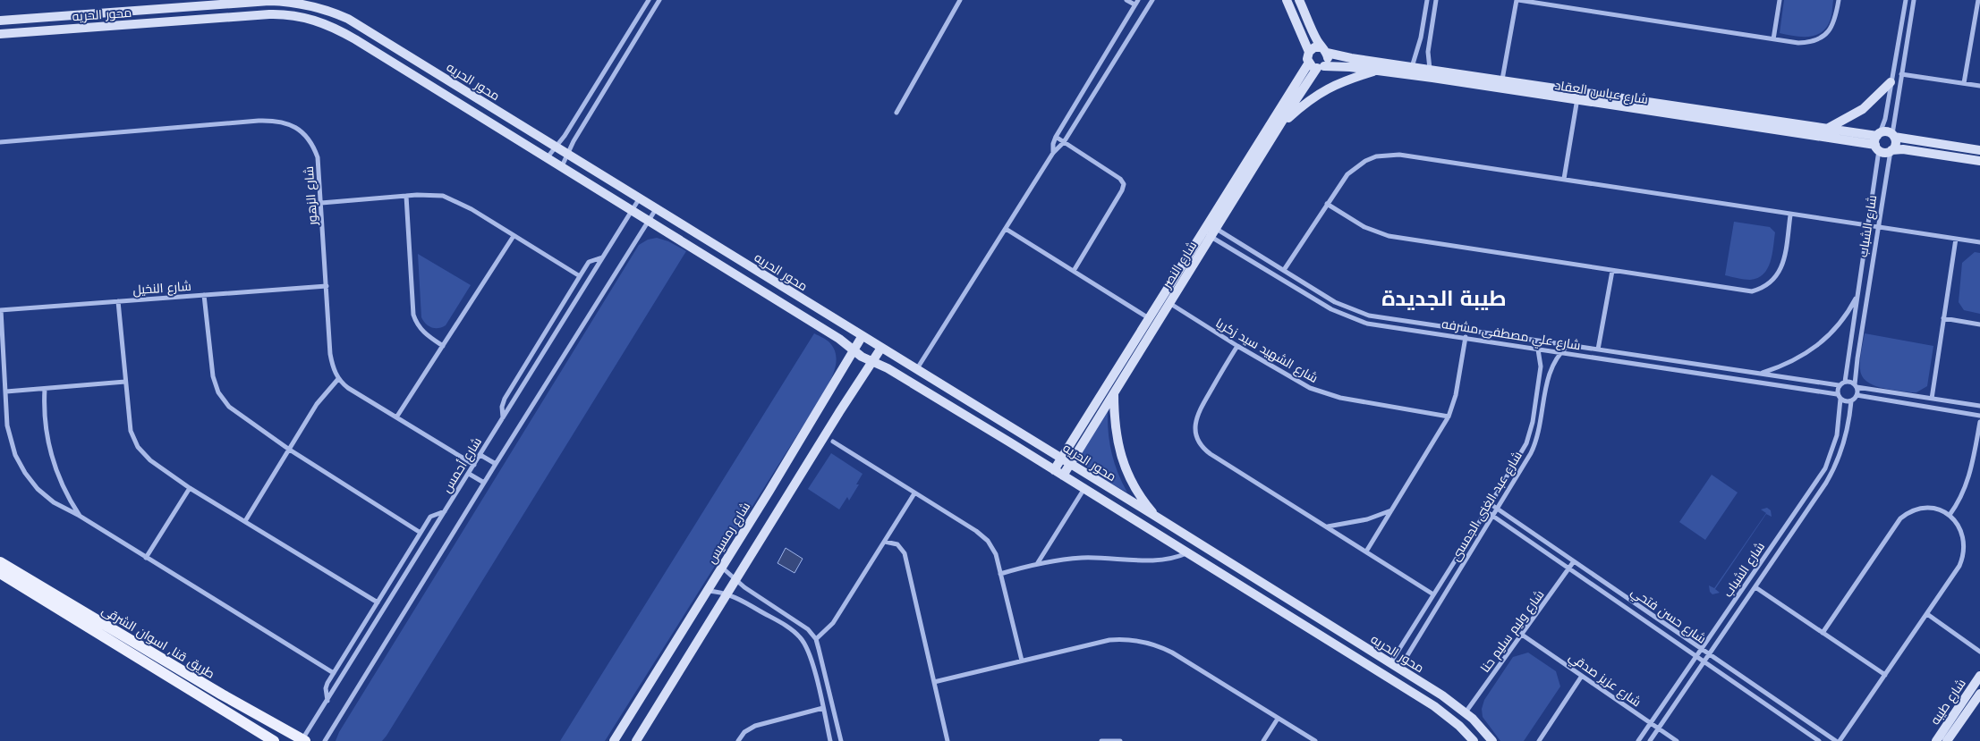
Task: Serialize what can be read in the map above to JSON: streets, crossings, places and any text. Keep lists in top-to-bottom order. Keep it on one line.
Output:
{"streets":{"main road":["محور الحريه","شارع عباس العقاد","شارع النصر","شارع رمسيس","طريق قنا, اسوان الشرقى","شارع طيبه"],"street":["شارع الزهور","شارع الشباب","شارع النخيل","شارع علي مصطفى مشرفه","شارع الشهيد سيد زكريا","شارع أحمس","شارع عبد الغنى الجمسى","شارع حسن فتحي","شارع وليم سليم حنا","شارع عزيز صدقي"]},"crossings":[["محور الحريه","شارع النصر"],["محور الحريه","شارع أحمس"],["محور الحريه","شارع عبد الغنى الجمسى"],["محور الحريه","شارع رمسيس"],["محور الحريه","شارع وليم سليم حنا"],["شارع عباس العقاد","شارع الشباب"],["شارع عباس العقاد","شارع النصر"],["شارع الزهور","شارع النخيل"],["شارع الشباب","شارع علي مصطفى مشرفه"],["شارع الشباب","شارع حسن فتحي"],["شارع الشباب","شارع عزيز صدقي"],["شارع النصر","شارع علي مصطفى مشرفه"],["شارع النصر","شارع الشهيد سيد زكريا"],["شارع علي مصطفى مشرفه","شارع عبد الغنى الجمسى"],["شارع أحمس","طريق قنا, اسوان الشرقى"],["شارع عبد الغنى الجمسى","شارع حسن فتحي"],["شارع حسن فتحي","شارع وليم سليم حنا"],["شارع وليم سليم حنا","شارع عزيز صدقي"]],"districts":["طيبة الجديدة"]}
